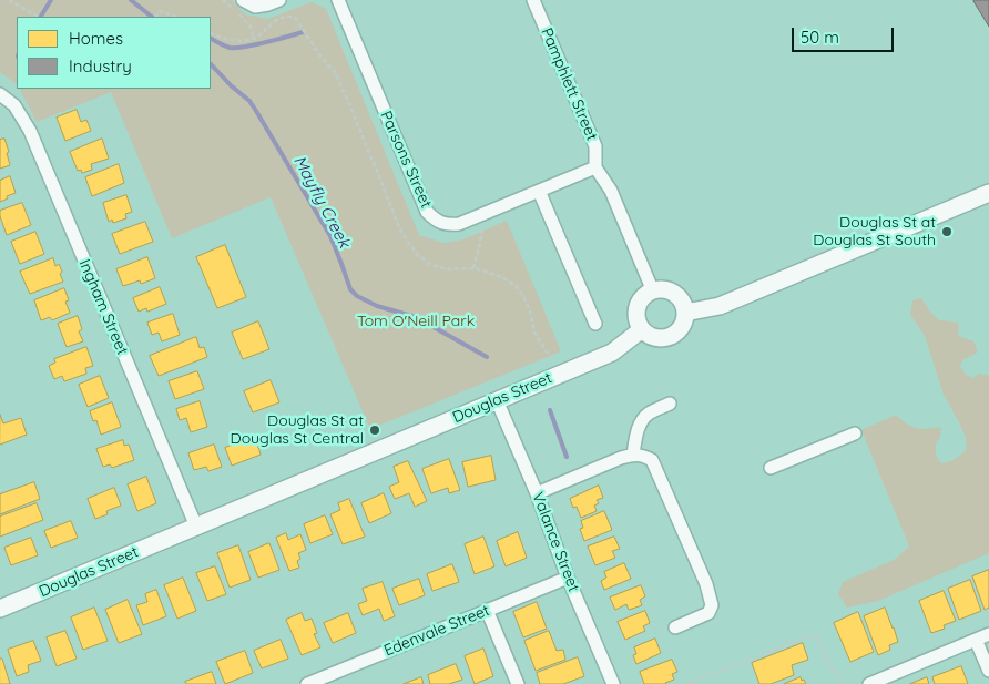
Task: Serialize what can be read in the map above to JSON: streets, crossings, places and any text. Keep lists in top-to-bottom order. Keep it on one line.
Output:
{"streets":{"main road":["Douglas Street"],"street":["Pamphlett Street","Parsons Street","Ingham Street","Valance Street","Edenvale Street"]},"crossings":[["Pamphlett Street","Parsons Street"],["Pamphlett Street","Douglas Street"],["Ingham Street","Douglas Street"],["Douglas Street","Valance Street"],["Valance Street","Edenvale Street"]],"water":["Mayfly Creek"],"parks":["Tom O'Neill Park"],"places":["Douglas St at Douglas St South","Douglas St at Douglas St Central"],"legend":["Homes","Industry"],"scale_bar":"50 m"}
